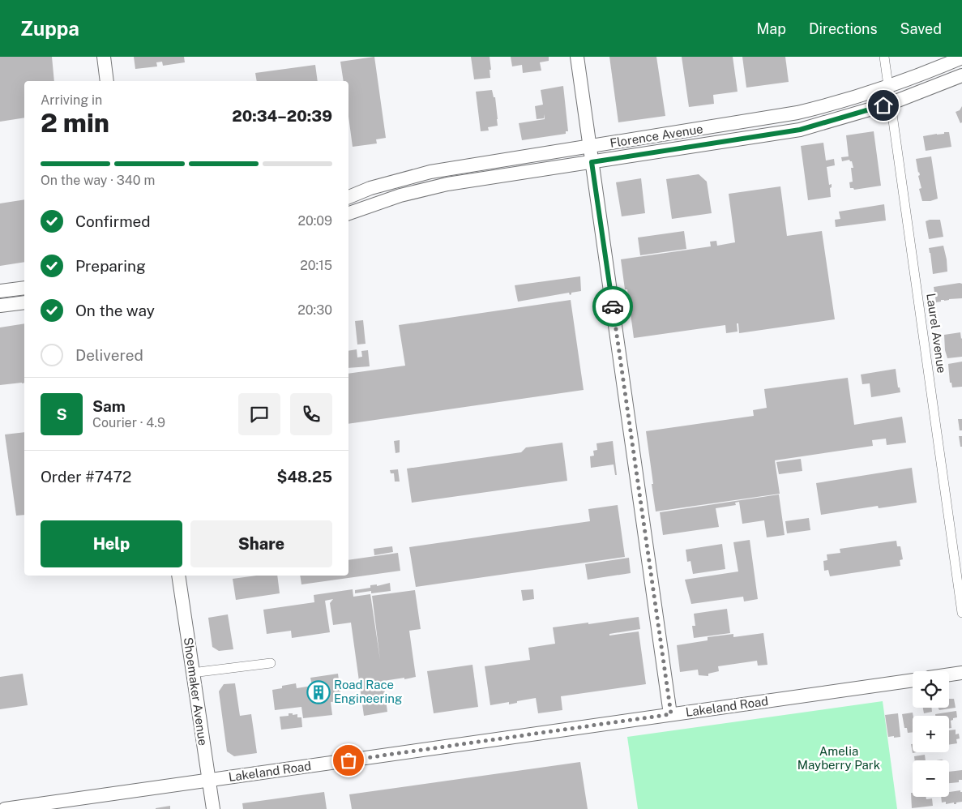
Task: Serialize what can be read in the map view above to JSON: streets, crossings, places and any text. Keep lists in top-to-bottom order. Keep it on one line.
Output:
{"streets":{"street":["Florence Avenue","Laurel Avenue","Shoemaker Avenue","Lakeland Road"]},"crossings":[["Florence Avenue","Laurel Avenue"],["Shoemaker Avenue","Lakeland Road"]],"parks":["Amelia Mayberry Park"],"places":{"building":["Road Race Engineering"]},"page":{"header":"Zuppa","nav":["Map","Directions","Saved"],"heading":["2 min","Arriving in","20:34–20:39"],"panel":["Sam","Courier · 4.9","Order #7472","$48.25"],"bar":"On the way · 340 m","list":[["Confirmed","20:09"],["Preparing","20:15"],["On the way","20:30"],"Delivered"],"round":"S","buttons":["Help","Share"],"map_buttons":["+","−"]}}
